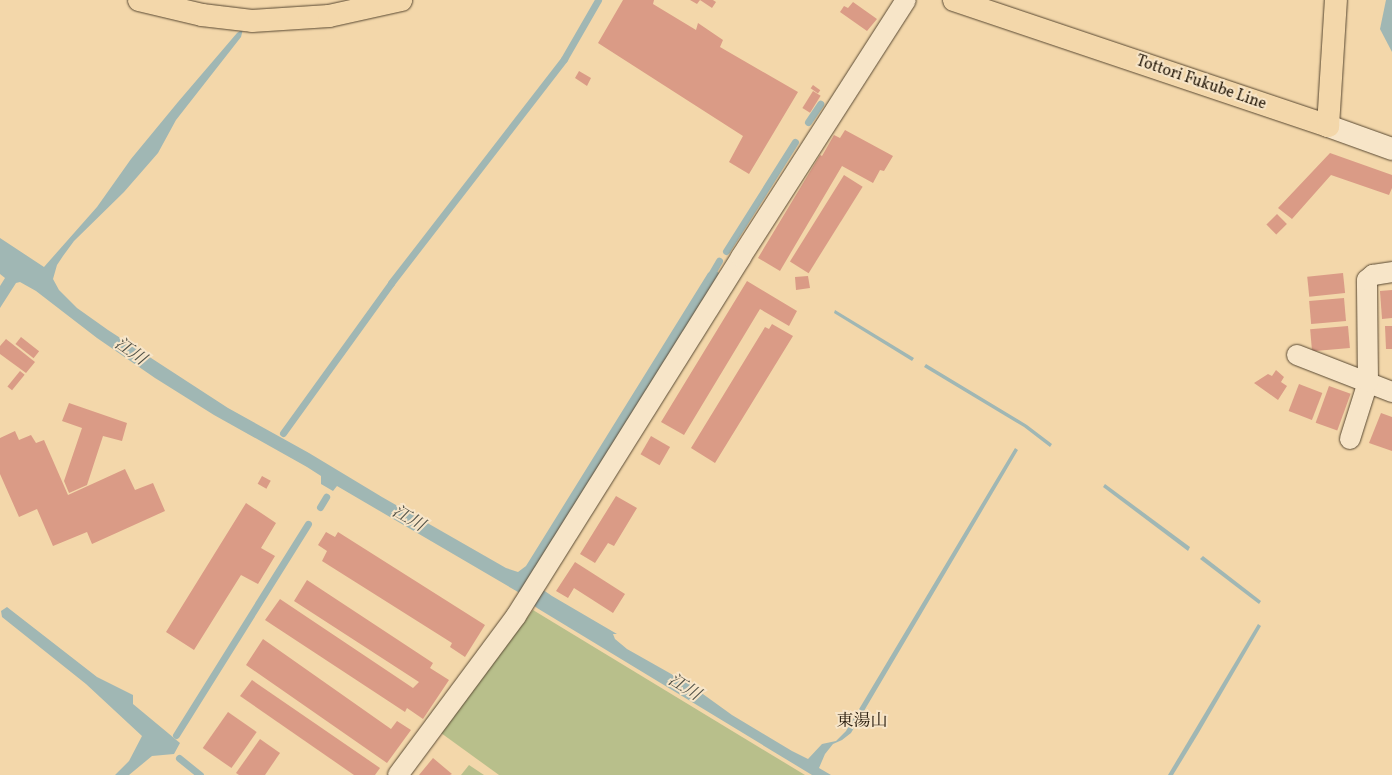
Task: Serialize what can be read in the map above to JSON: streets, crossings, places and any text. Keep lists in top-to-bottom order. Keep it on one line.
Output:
{"streets":{"main road":["Tottori Fukube Line"]},"districts":["東湯山"],"water":["江川"]}
